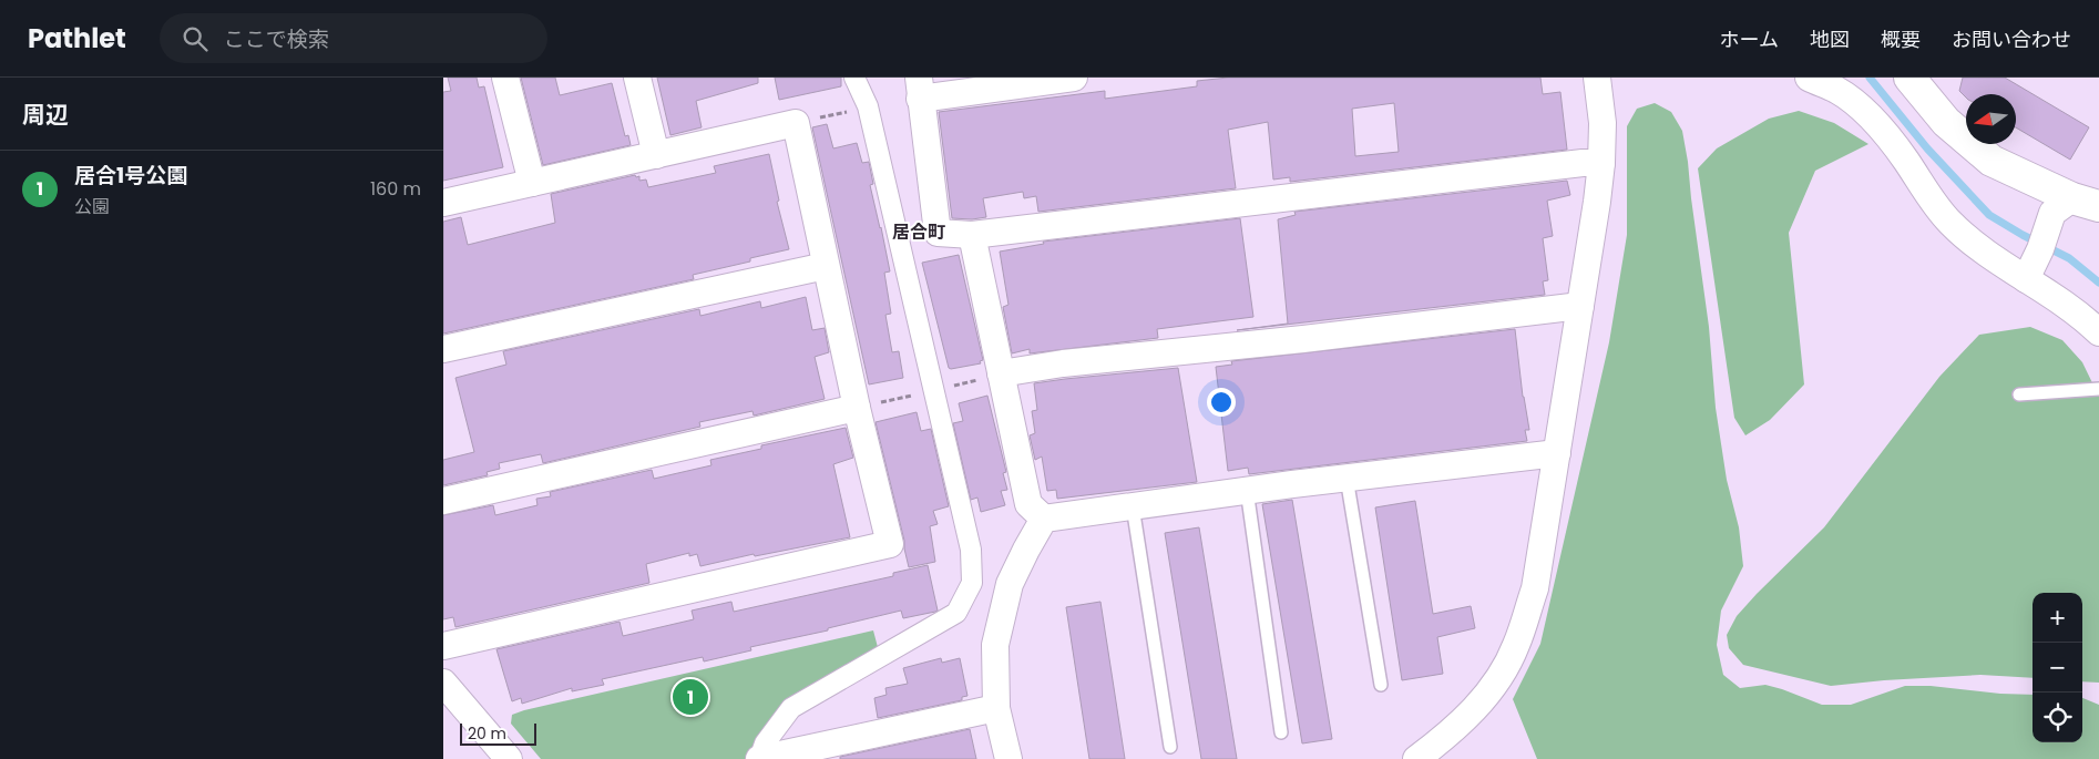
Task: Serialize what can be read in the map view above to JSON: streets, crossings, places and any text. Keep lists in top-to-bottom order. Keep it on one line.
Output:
{"districts":["居合町"],"scale_bar":"20 m","north":"left","page":{"header":"Pathlet","search":"ここで検索","nav":["ホーム","地図","概要","お問い合わせ"],"heading":"周辺","list":[{"mark":"1","name":"居合1号公園","note":"公園","value":"160 m"}],"map_buttons":["+","−"],"pins":"1","scale":"20 m"}}
